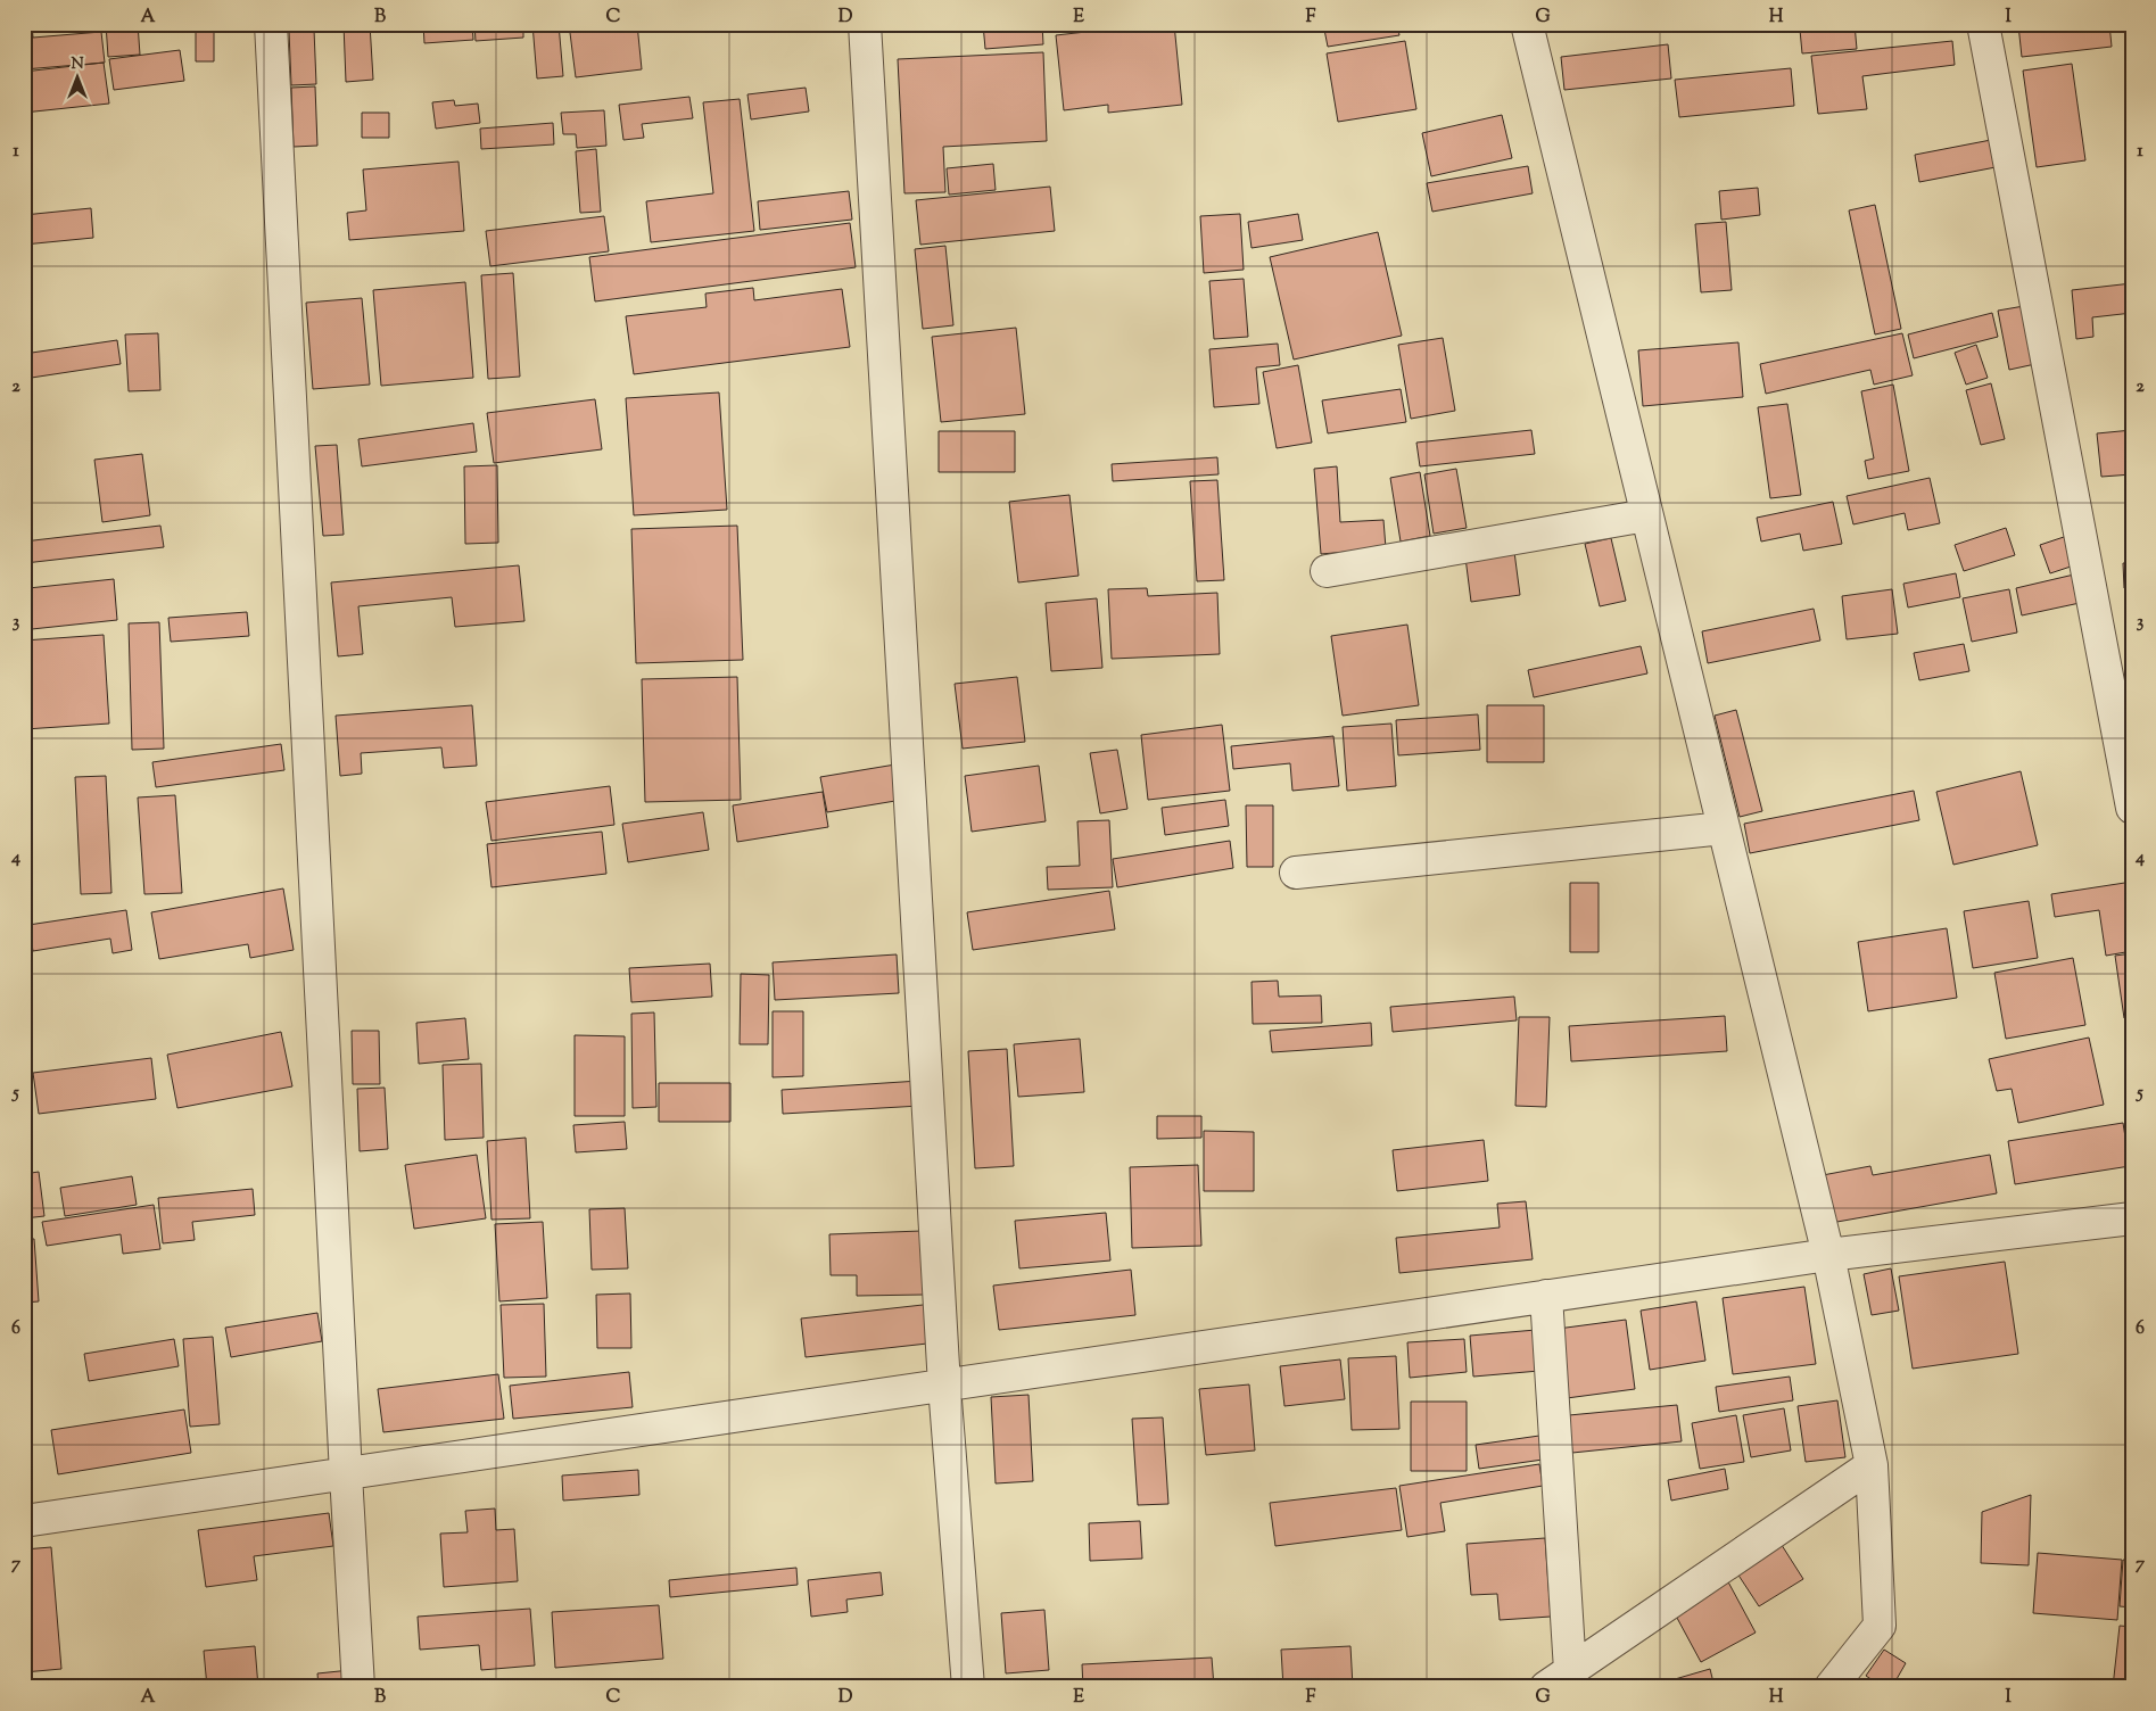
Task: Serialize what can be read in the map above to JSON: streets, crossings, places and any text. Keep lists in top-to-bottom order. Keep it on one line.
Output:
{"north":"top","grid":{"columns":["A","B","C","D","E","F","G","H","I"],"rows":["1","2","3","4","5","6","7"]}}
